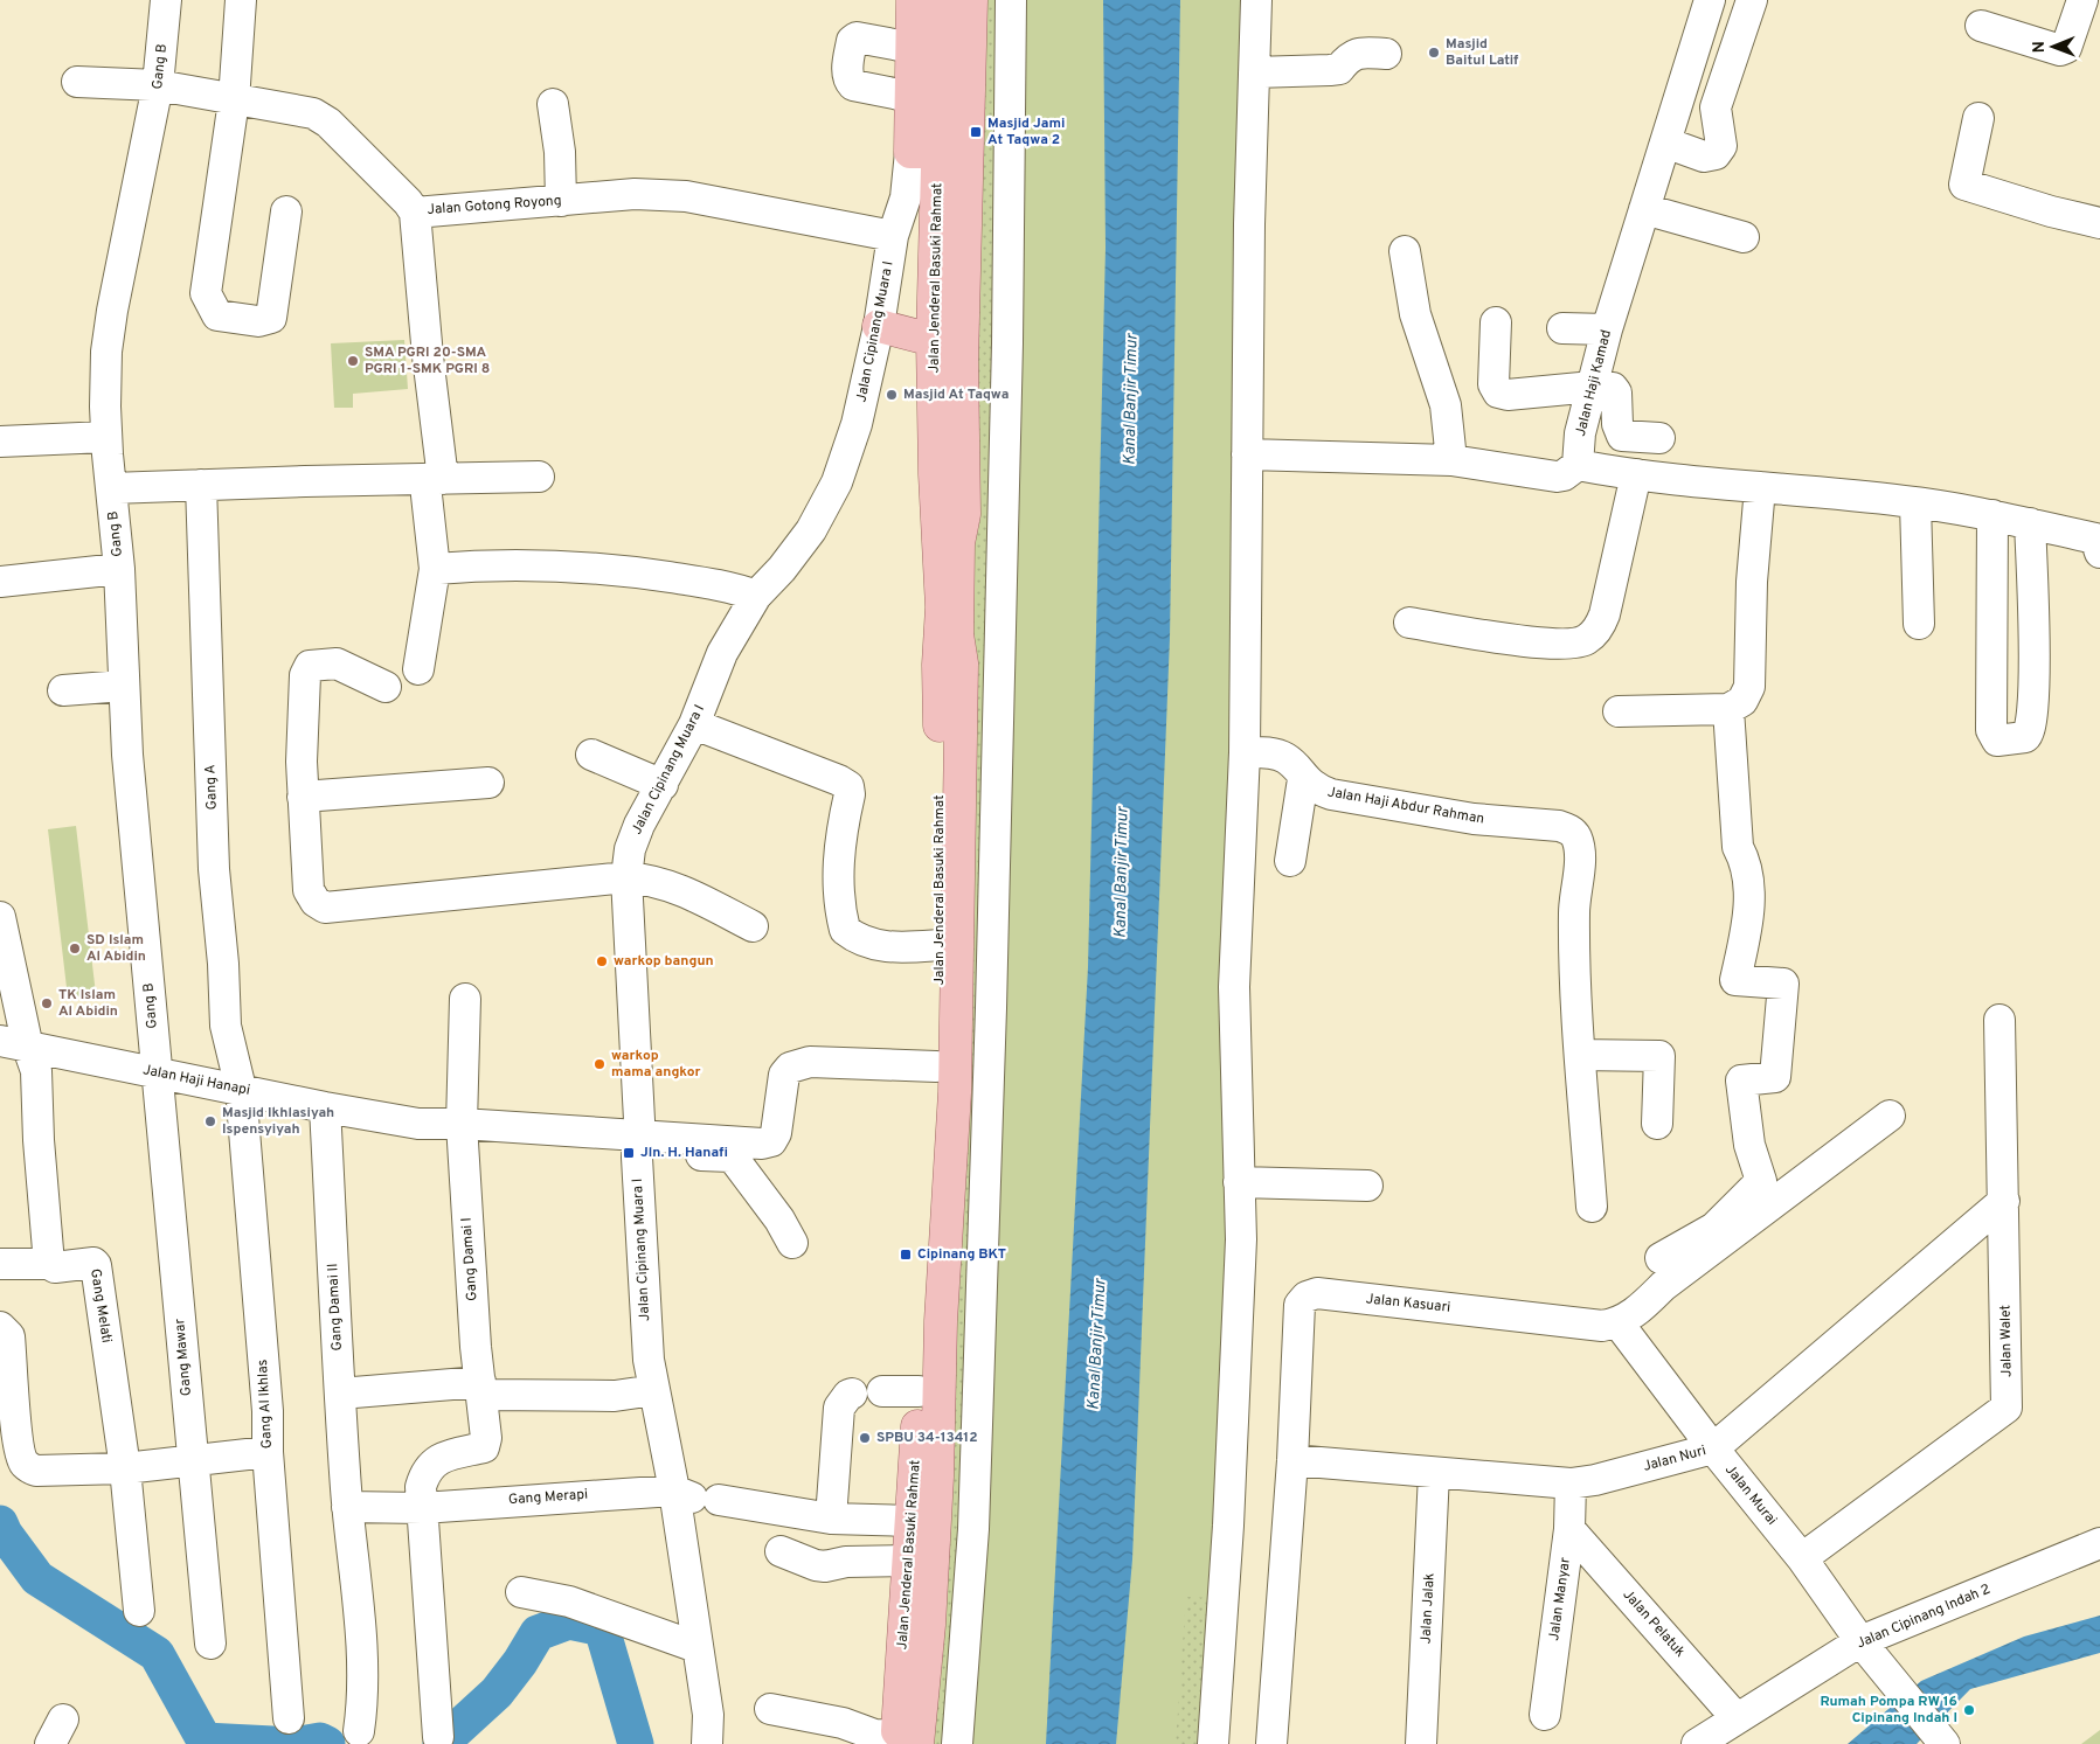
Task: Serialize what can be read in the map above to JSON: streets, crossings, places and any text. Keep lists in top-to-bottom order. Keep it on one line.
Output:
{"streets":{"main road":["Jalan Jenderal Basuki Rahmat"],"street":["Gang B","Jalan Gotong Royong","Jalan Cipinang Muara I","Jalan Haji Kamad","Gang A","Jalan Haji Abdur Rahman","Jalan Haji Hanapi","Gang Damai I","Jalan Kasuari","Gang Melati","Gang Damai II","Jalan Walet","Gang Mawar","Gang Al Ikhlas","Jalan Nuri","Jalan Murai","Gang Merapi","Jalan Manyar","Jalan Jalak","Jalan Cipinang Indah 2","Jalan Pelatuk"]},"crossings":[["Gang B","Jalan Gotong Royong"],["Gang B","Jalan Haji Hanapi"],["Gang B","Gang Mawar"],["Jalan Gotong Royong","Jalan Cipinang Muara I"],["Jalan Jenderal Basuki Rahmat","Jalan Cipinang Muara I"],["Jalan Jenderal Basuki Rahmat","Gang Merapi"],["Jalan Cipinang Muara I","Jalan Haji Hanapi"],["Jalan Cipinang Muara I","Gang Merapi"],["Gang A","Jalan Haji Hanapi"],["Gang A","Gang Al Ikhlas"],["Jalan Haji Hanapi","Gang Damai I"],["Jalan Haji Hanapi","Gang Damai II"],["Jalan Haji Hanapi","Gang Mawar"],["Jalan Haji Hanapi","Gang Al Ikhlas"],["Gang Damai I","Gang Merapi"],["Jalan Kasuari","Jalan Nuri"],["Jalan Kasuari","Jalan Murai"],["Gang Damai II","Gang Merapi"],["Jalan Walet","Jalan Nuri"],["Jalan Walet","Jalan Murai"],["Jalan Nuri","Jalan Murai"],["Jalan Nuri","Jalan Manyar"],["Jalan Nuri","Jalan Jalak"],["Jalan Murai","Jalan Cipinang Indah 2"],["Jalan Manyar","Jalan Pelatuk"],["Jalan Cipinang Indah 2","Jalan Pelatuk"]],"water":["Kanal Banjir Timur"],"places":{"other":["Masjid Baitul Latif","SMA PGRI 20-SMA PGRI 1-SMK PGRI 8","Masjid At Taqwa","SD Islam Al Abidin","warkop bangun","TK Islam Al Abidin","warkop mama angkor","Masjid Ikhlasiyah Ispensyiyah","SPBU 34-13412","Rumah Pompa RW 16 Cipinang Indah I"],"transit":["Masjid Jami At Taqwa 2","Jln. H. Hanafi","Cipinang BKT"]},"north":"left"}
